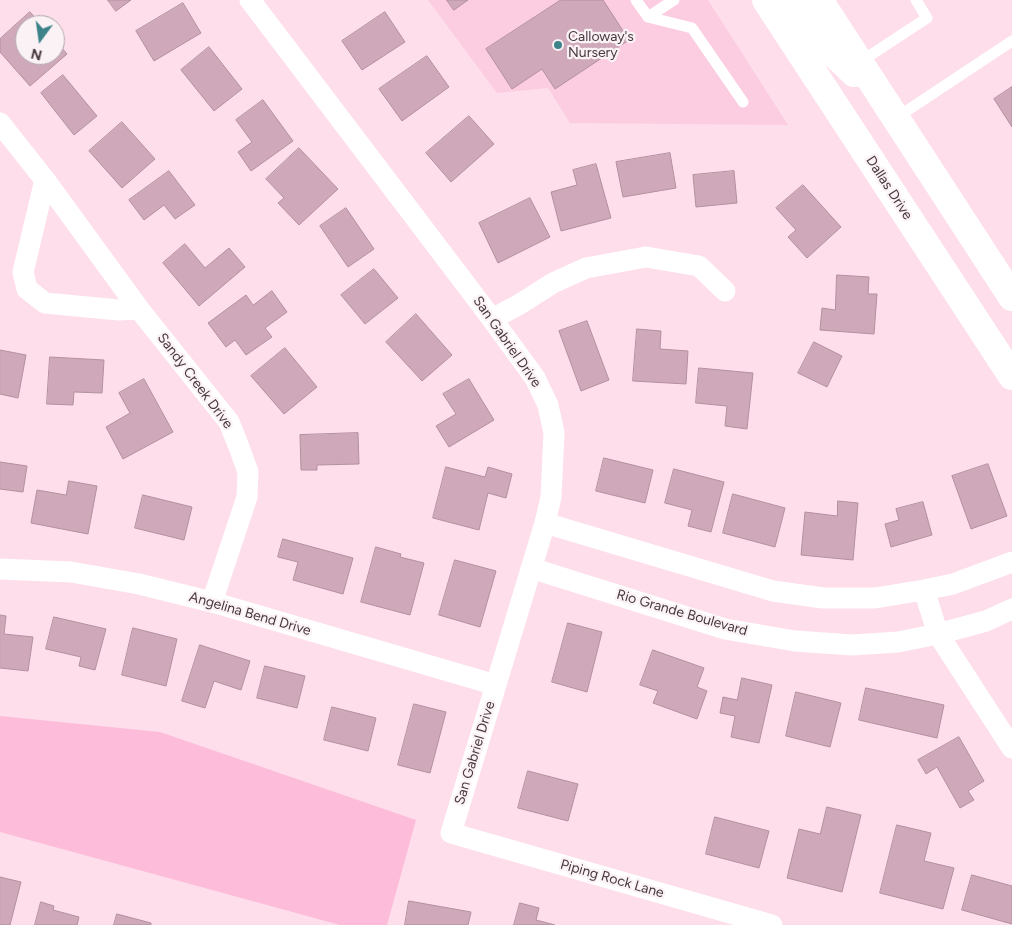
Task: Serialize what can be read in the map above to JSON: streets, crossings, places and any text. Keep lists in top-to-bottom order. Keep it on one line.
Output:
{"streets":{"main road":["Dallas Drive"],"street":["San Gabriel Drive","Sandy Creek Drive","Rio Grande Boulevard","Angelina Bend Drive","Piping Rock Lane"]},"crossings":[["San Gabriel Drive","Rio Grande Boulevard"],["San Gabriel Drive","Angelina Bend Drive"],["San Gabriel Drive","Piping Rock Lane"],["Sandy Creek Drive","Angelina Bend Drive"]],"places":["Calloway's Nursery"],"north":"bottom"}
